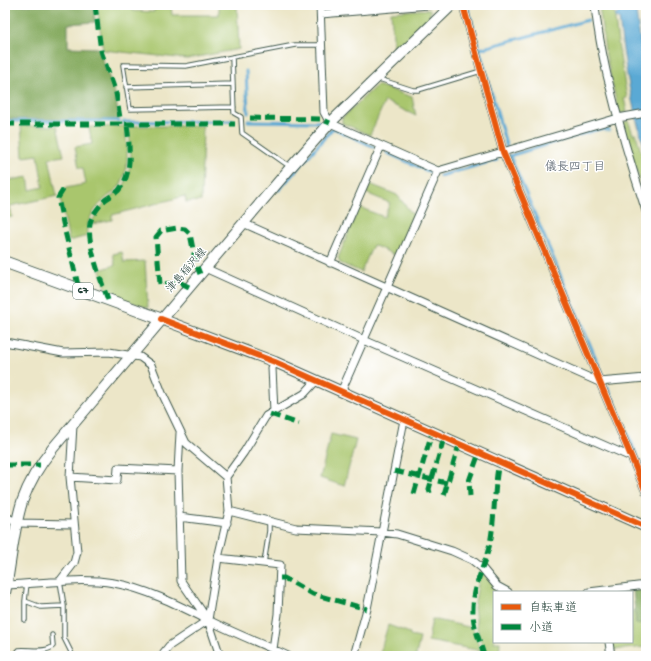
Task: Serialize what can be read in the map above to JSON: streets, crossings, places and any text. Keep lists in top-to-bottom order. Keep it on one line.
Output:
{"streets":{"main road":["津島稲沢線","67"]},"crossings":[["津島稲沢線","67"]],"districts":["儀長四丁目"],"legend":["自転車道","小道"]}
